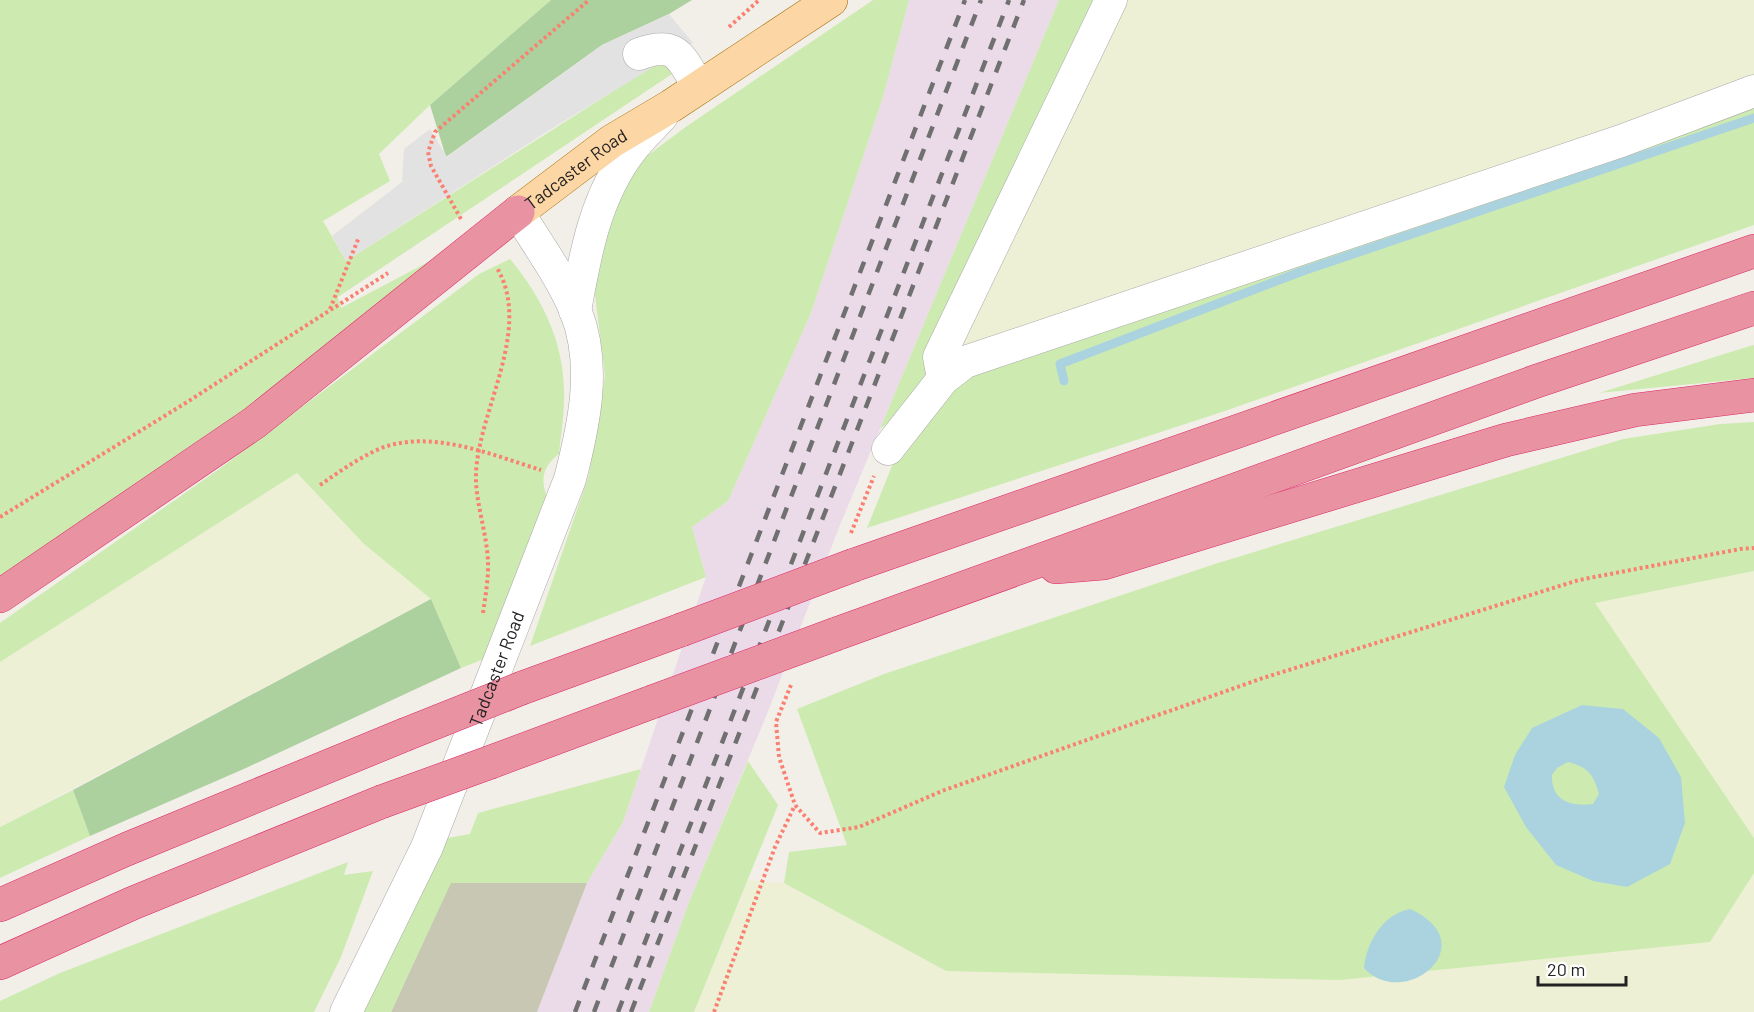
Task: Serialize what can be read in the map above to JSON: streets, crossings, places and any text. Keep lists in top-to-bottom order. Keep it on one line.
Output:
{"streets":{"main road":["Tadcaster Road"]},"scale_bar":"20 m"}
